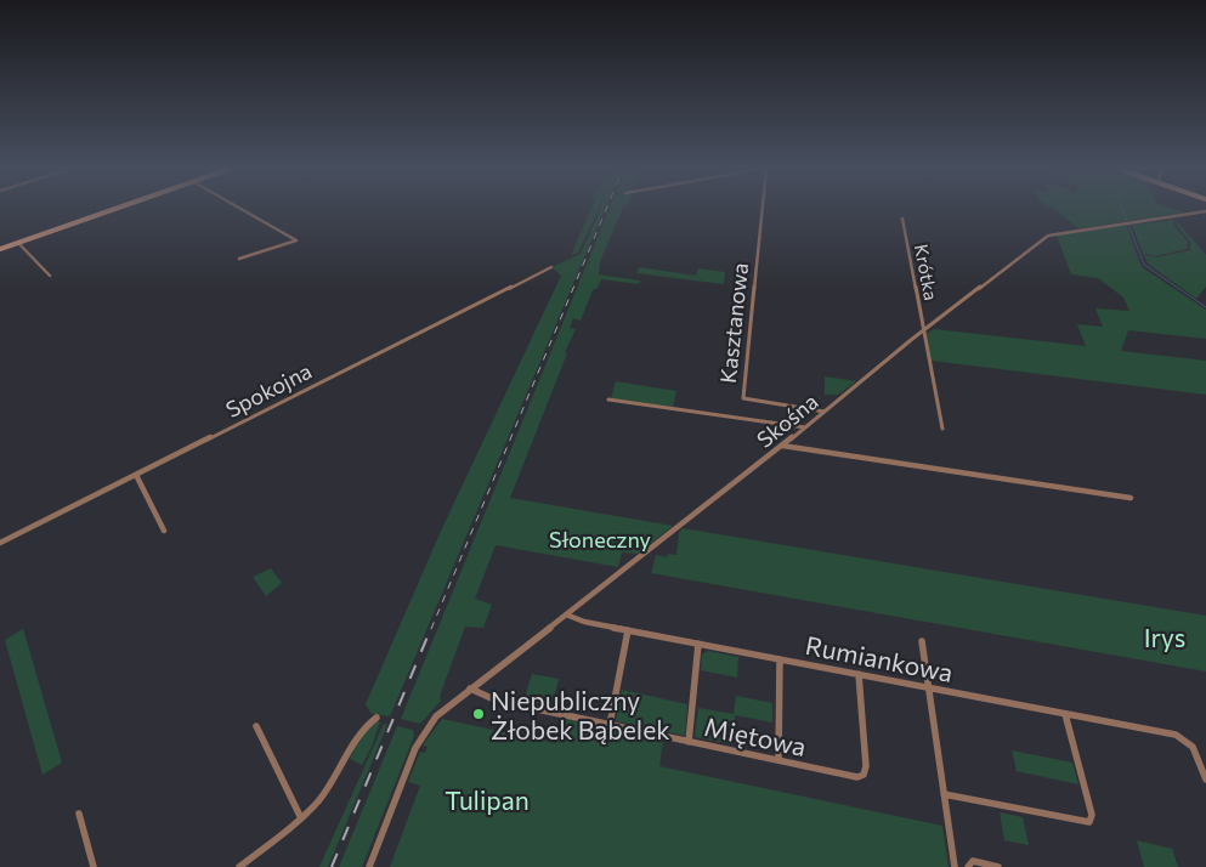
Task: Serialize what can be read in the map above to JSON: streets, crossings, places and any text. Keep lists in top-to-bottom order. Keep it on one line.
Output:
{"streets":{"street":["Krótka","Kasztanowa","Spokojna","Skośna","Rumiankowa","Miętowa"]},"crossings":[["Krótka","Skośna"],["Kasztanowa","Skośna"],["Skośna","Rumiankowa"],["Skośna","Miętowa"],["Rumiankowa","Miętowa"]],"parks":["Słoneczny","Irys","Tulipan"],"places":["Niepubliczny Żłobek Bąbelek"]}
